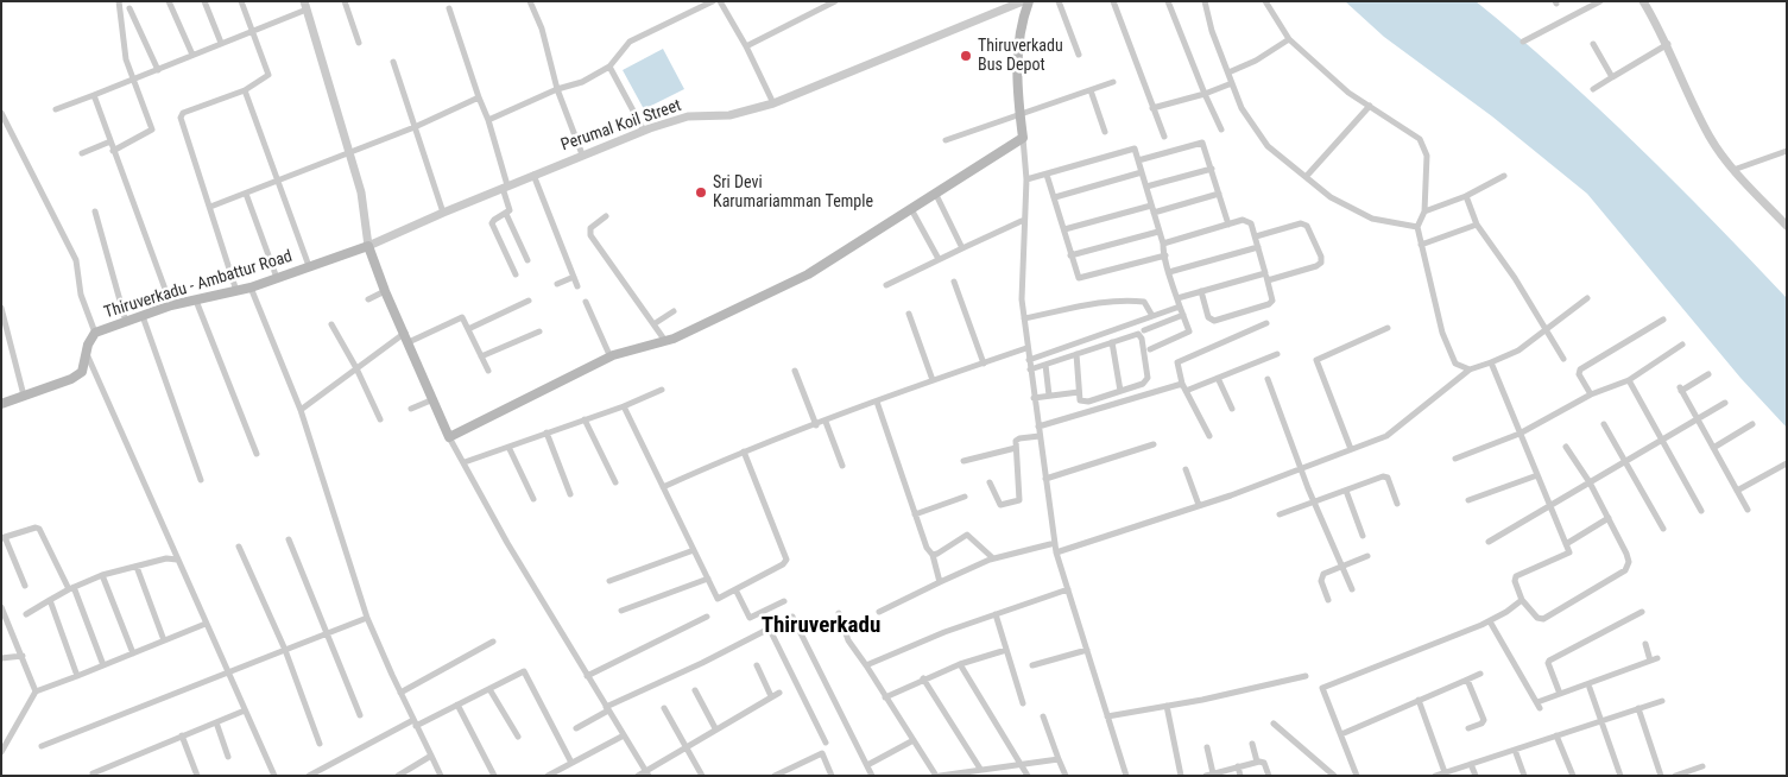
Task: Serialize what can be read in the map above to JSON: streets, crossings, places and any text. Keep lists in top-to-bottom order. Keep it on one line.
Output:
{"streets":{"main road":["Thiruverkadu - Ambattur Road"],"street":["Perumal Koil Street"]},"crossings":[["Perumal Koil Street","Thiruverkadu - Ambattur Road"]],"districts":["Thiruverkadu"],"places":["Thiruverkadu Bus Depot","Sri Devi Karumariamman Temple"]}
